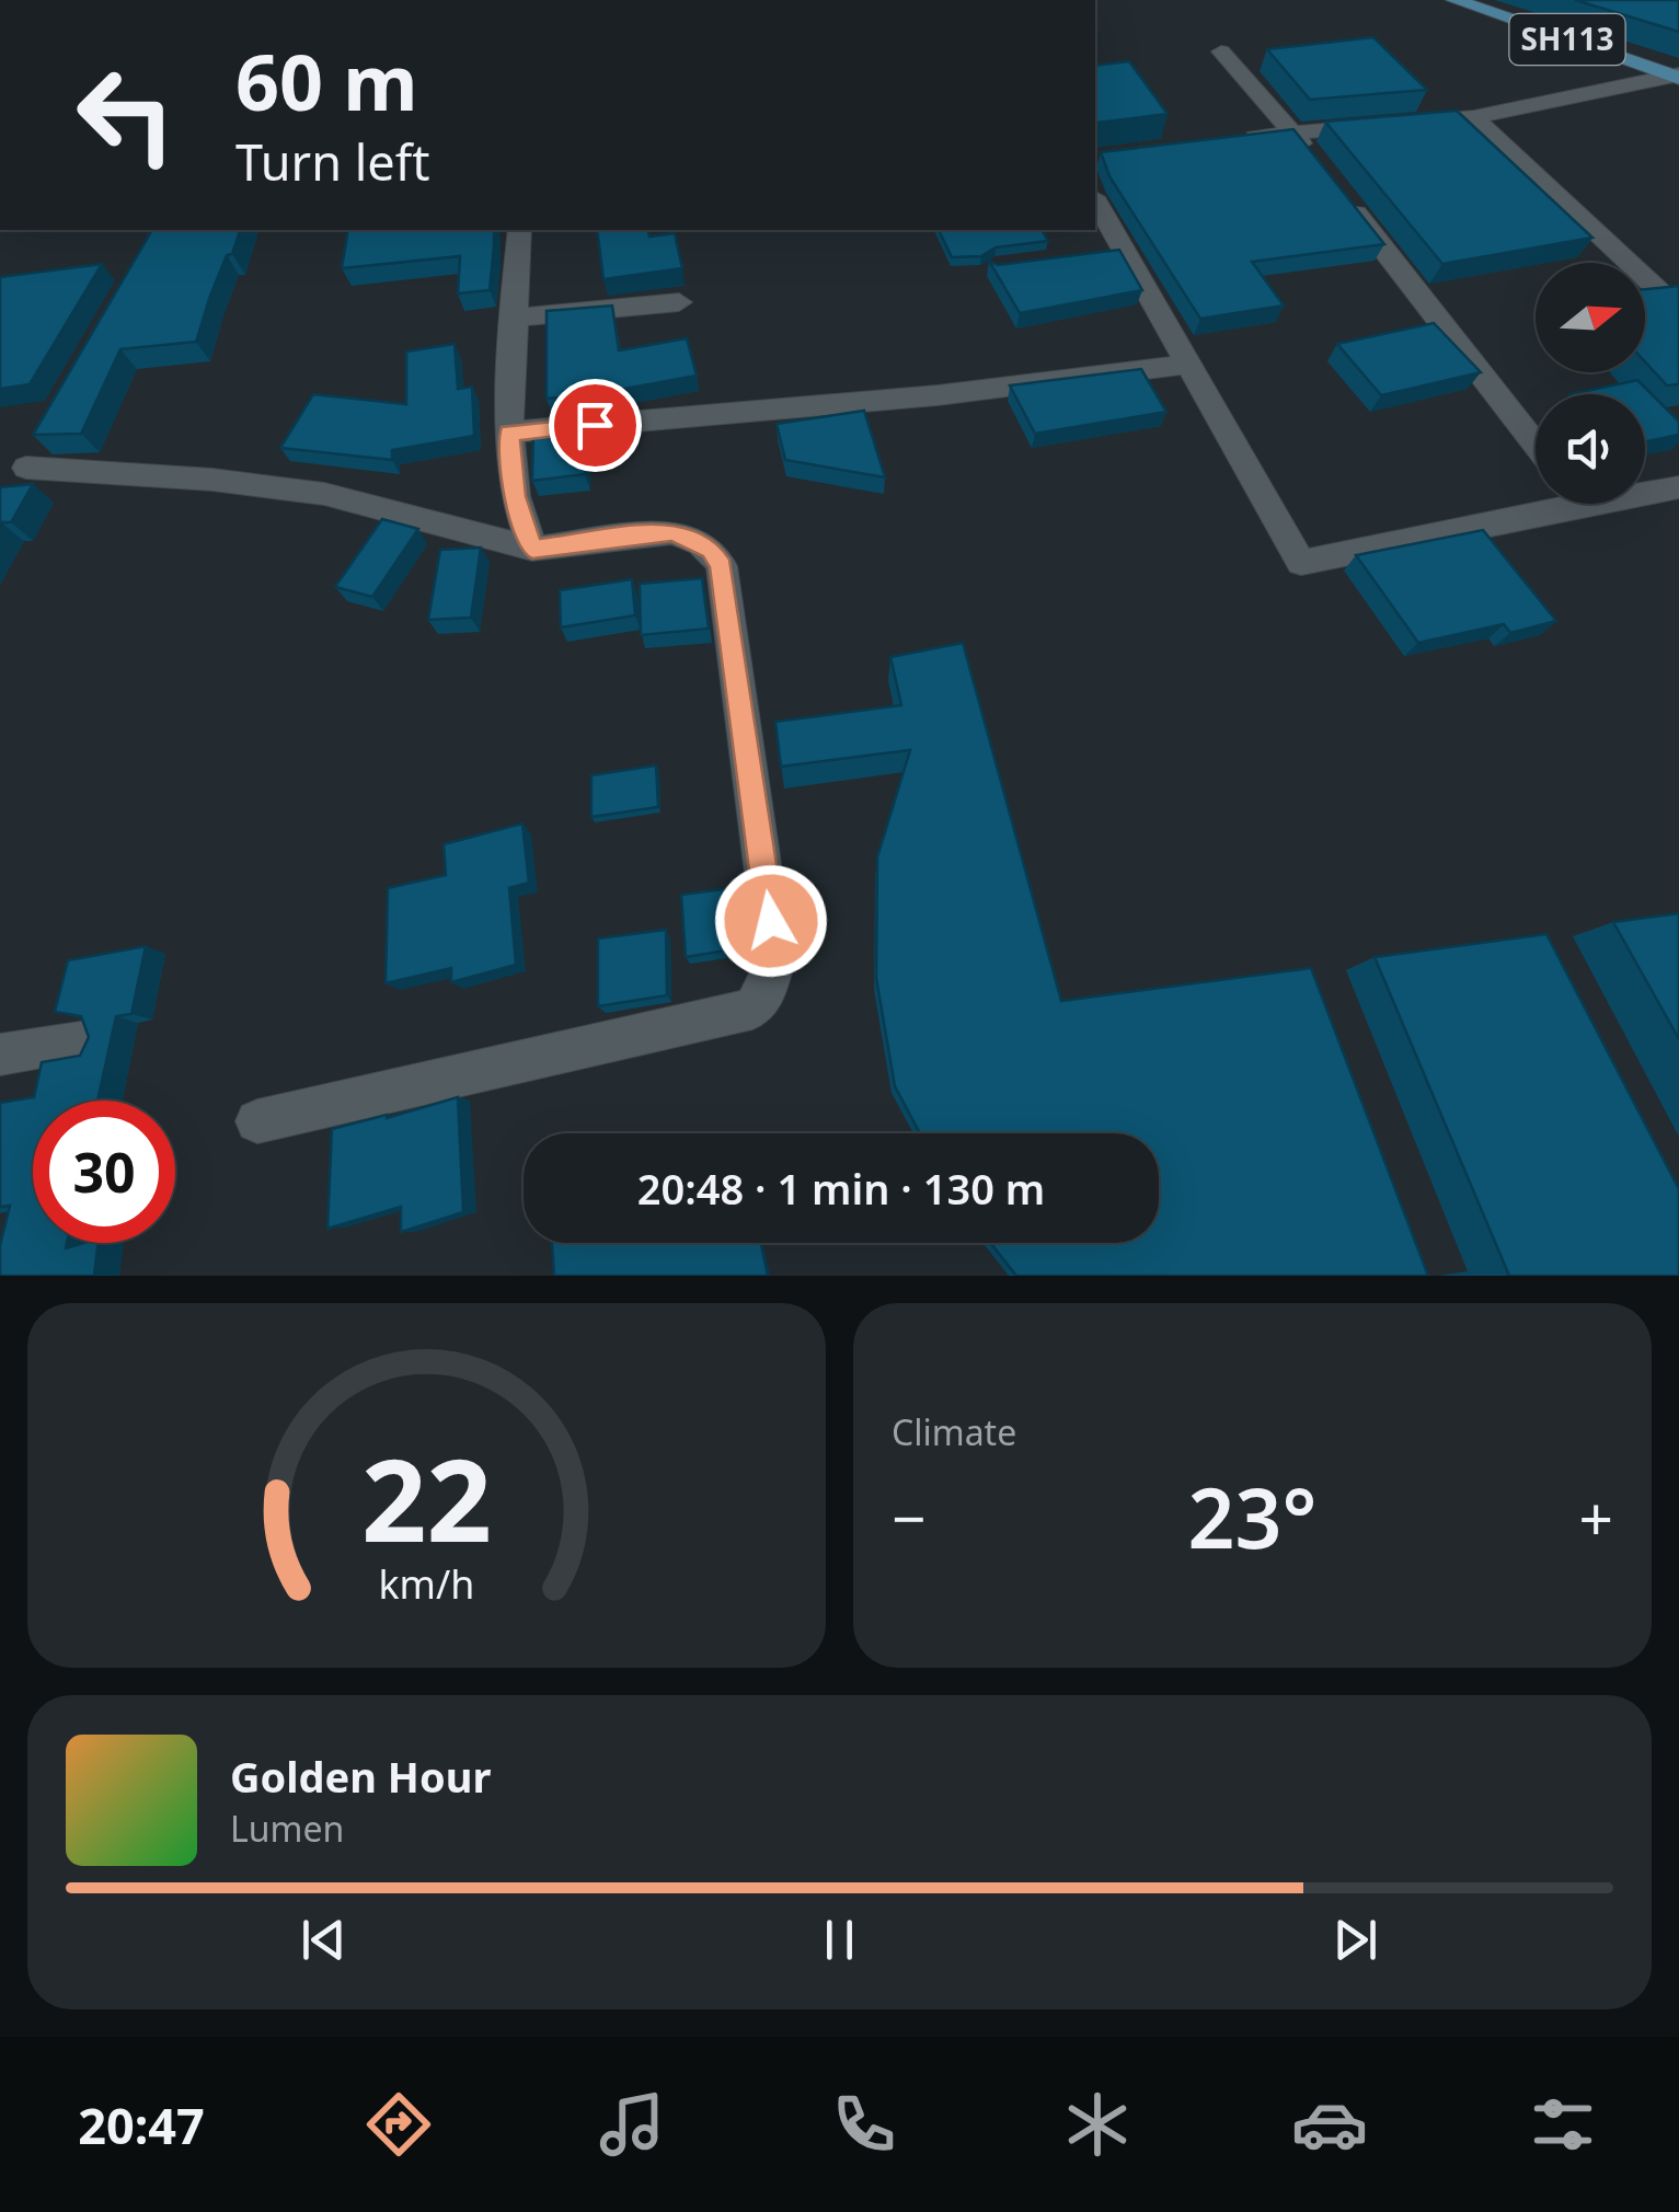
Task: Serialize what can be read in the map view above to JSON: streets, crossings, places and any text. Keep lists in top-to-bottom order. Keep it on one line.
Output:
{"streets":{"main road":["SH113"]},"north":"right","page":{"turn":["60 m","Turn left"],"limit":"30","trip":"20:48 · 1 min · 130 m","tile":"Climate","heat":["−","23°","+"],"song":["Golden Hour","Lumen"],"tabs":"20:47","gauge":["22","km/h"]}}
